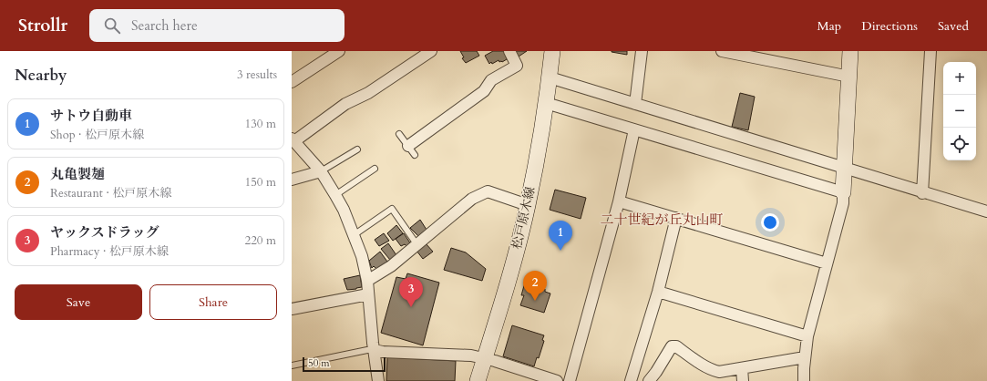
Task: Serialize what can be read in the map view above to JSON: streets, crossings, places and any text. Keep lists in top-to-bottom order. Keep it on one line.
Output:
{"streets":{"main road":["松戸原木線"]},"districts":["二十世紀が丘丸山町"],"scale_bar":"50 m","page":{"header":"Strollr","search":"Search here","nav":["Map","Directions","Saved"],"heading":["Nearby","3 results"],"map_buttons":["+","−"],"list":[{"mark":"1","name":"サトウ自動車","note":"Shop · 松戸原木線","value":"130 m"},{"mark":"2","name":"丸亀製麺","note":"Restaurant · 松戸原木線","value":"150 m"},{"mark":"3","name":"ヤックスドラッグ","note":"Pharmacy · 松戸原木線","value":"220 m"}],"pins":["1","2","3"],"buttons":["Save","Share"],"scale":"50 m"}}
